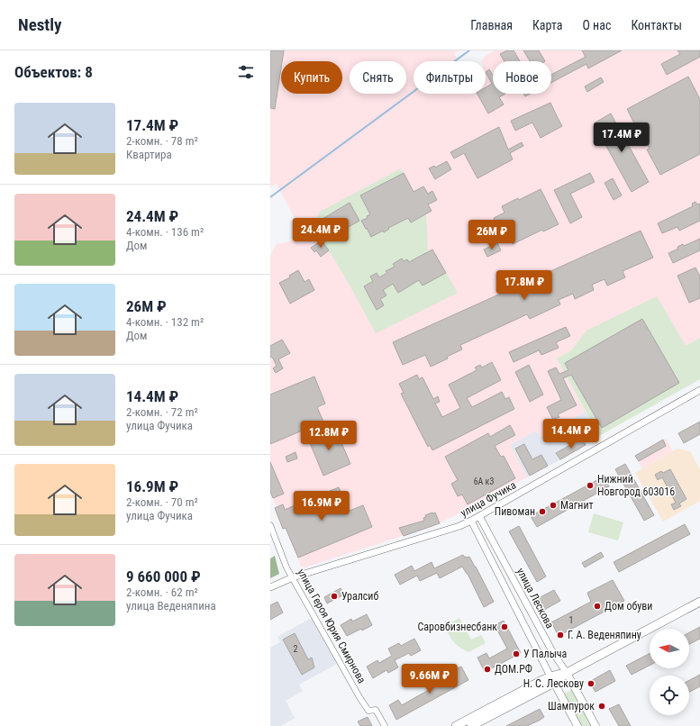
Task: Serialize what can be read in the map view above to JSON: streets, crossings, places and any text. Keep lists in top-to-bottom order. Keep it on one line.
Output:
{"streets":{"main road":["улица Лескова"],"street":["улица Фучика","улица Героя Юрия Смирнова"]},"crossings":[["улица Фучика","улица Лескова"],["улица Фучика","улица Героя Юрия Смирнова"]],"places":["Нижний Новгород 603016","Магнит","Пивоман","Уралсиб","Дом обуви","Саровбизнесбанк","Г. А. Веденяпину","У Палыча","ДОМ.РФ","Н. С. Лескову","Шампурок"],"house_numbers":["6А к3","1","2"],"north":"left","page":{"header":"Nestly","nav":["Главная","Карта","О нас","Контакты"],"heading":"Объектов: 8","chip":["Купить","Снять","Фильтры","Новое"],"list":[{"name":"17.4M ₽","note":"2-комн. · 78 m² · Квартира"},{"name":"24.4M ₽","note":"4-комн. · 136 m² · Дом"},{"name":"26M ₽","note":"4-комн. · 132 m² · Дом"},{"name":"14.4M ₽","note":"2-комн. · 72 m² · улица Фучика"},{"name":"16.9M ₽","note":"2-комн. · 70 m² · улица Фучика"},{"name":"9 660 000 ₽","note":"2-комн. · 62 m² · улица Веденяпина"}],"price":["17.4M ₽","24.4M ₽","26M ₽","17.8M ₽","14.4M ₽","12.8M ₽","16.9M ₽","9.66M ₽"]}}
